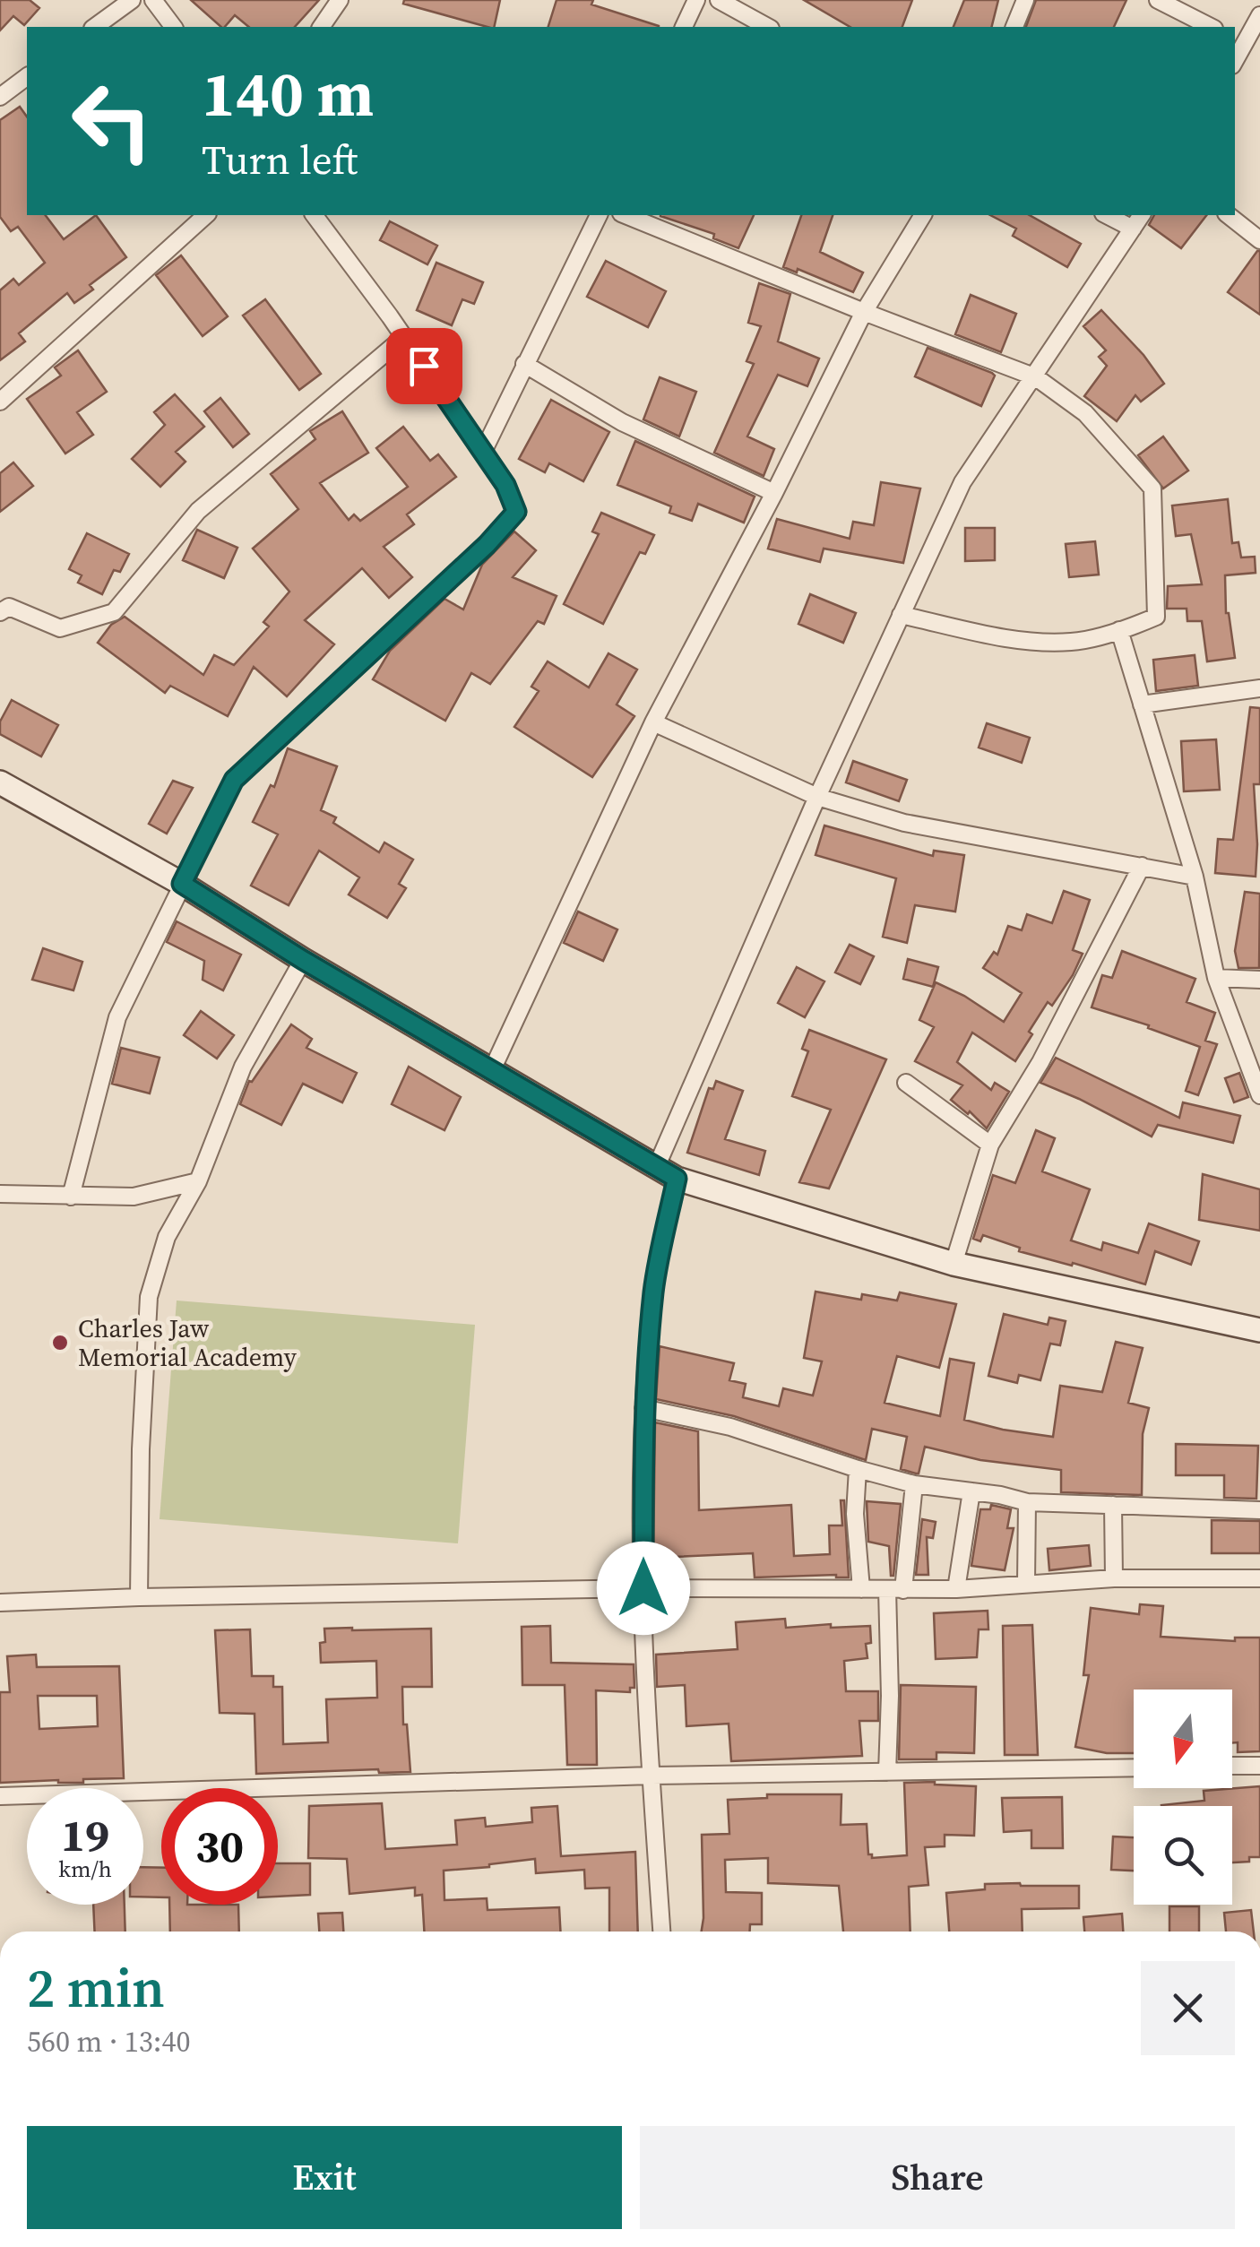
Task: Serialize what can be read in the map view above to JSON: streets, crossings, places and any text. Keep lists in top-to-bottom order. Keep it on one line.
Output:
{"places":["Charles Jaw Memorial Academy"],"north":"bottom","page":{"turn":["140 m","Turn left"],"speed":"19 km/h","limit":"30","heading":["2 min","560 m · 13:40"],"buttons":["Exit","Share"]}}
